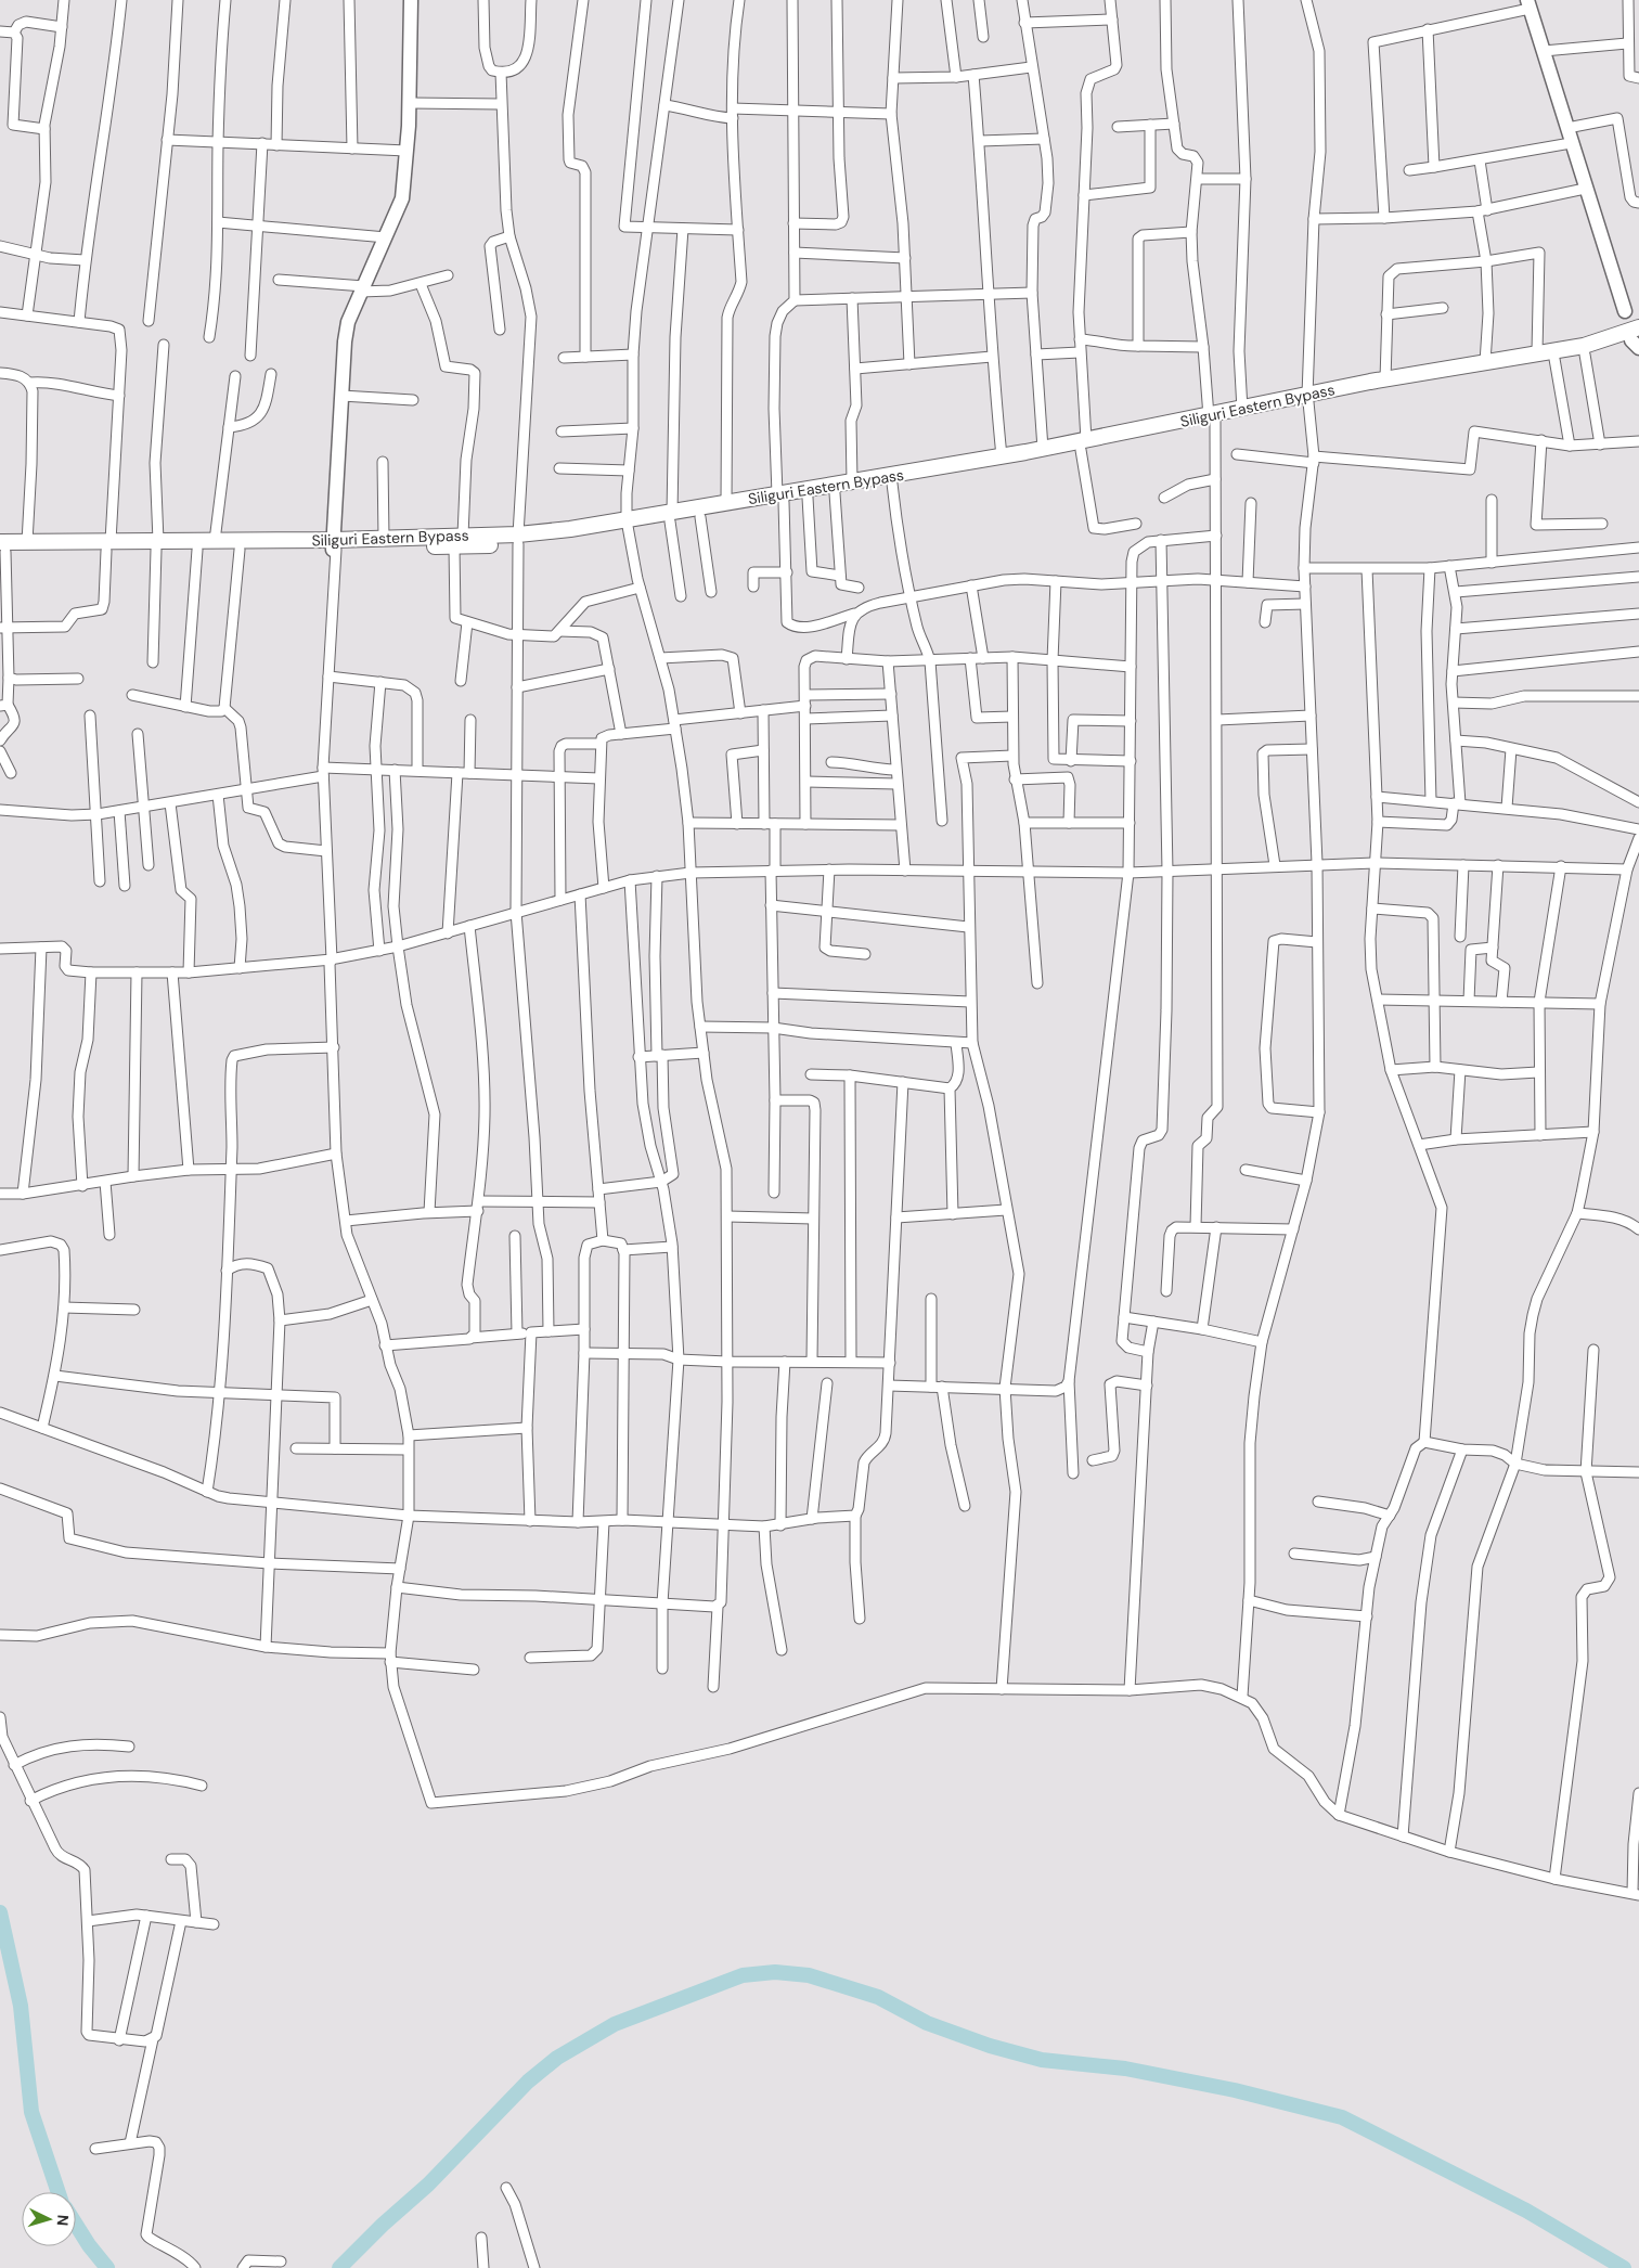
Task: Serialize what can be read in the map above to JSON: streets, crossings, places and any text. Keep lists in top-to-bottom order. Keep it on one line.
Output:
{"streets":{"main road":["Siliguri Eastern Bypass"]},"north":"right"}
